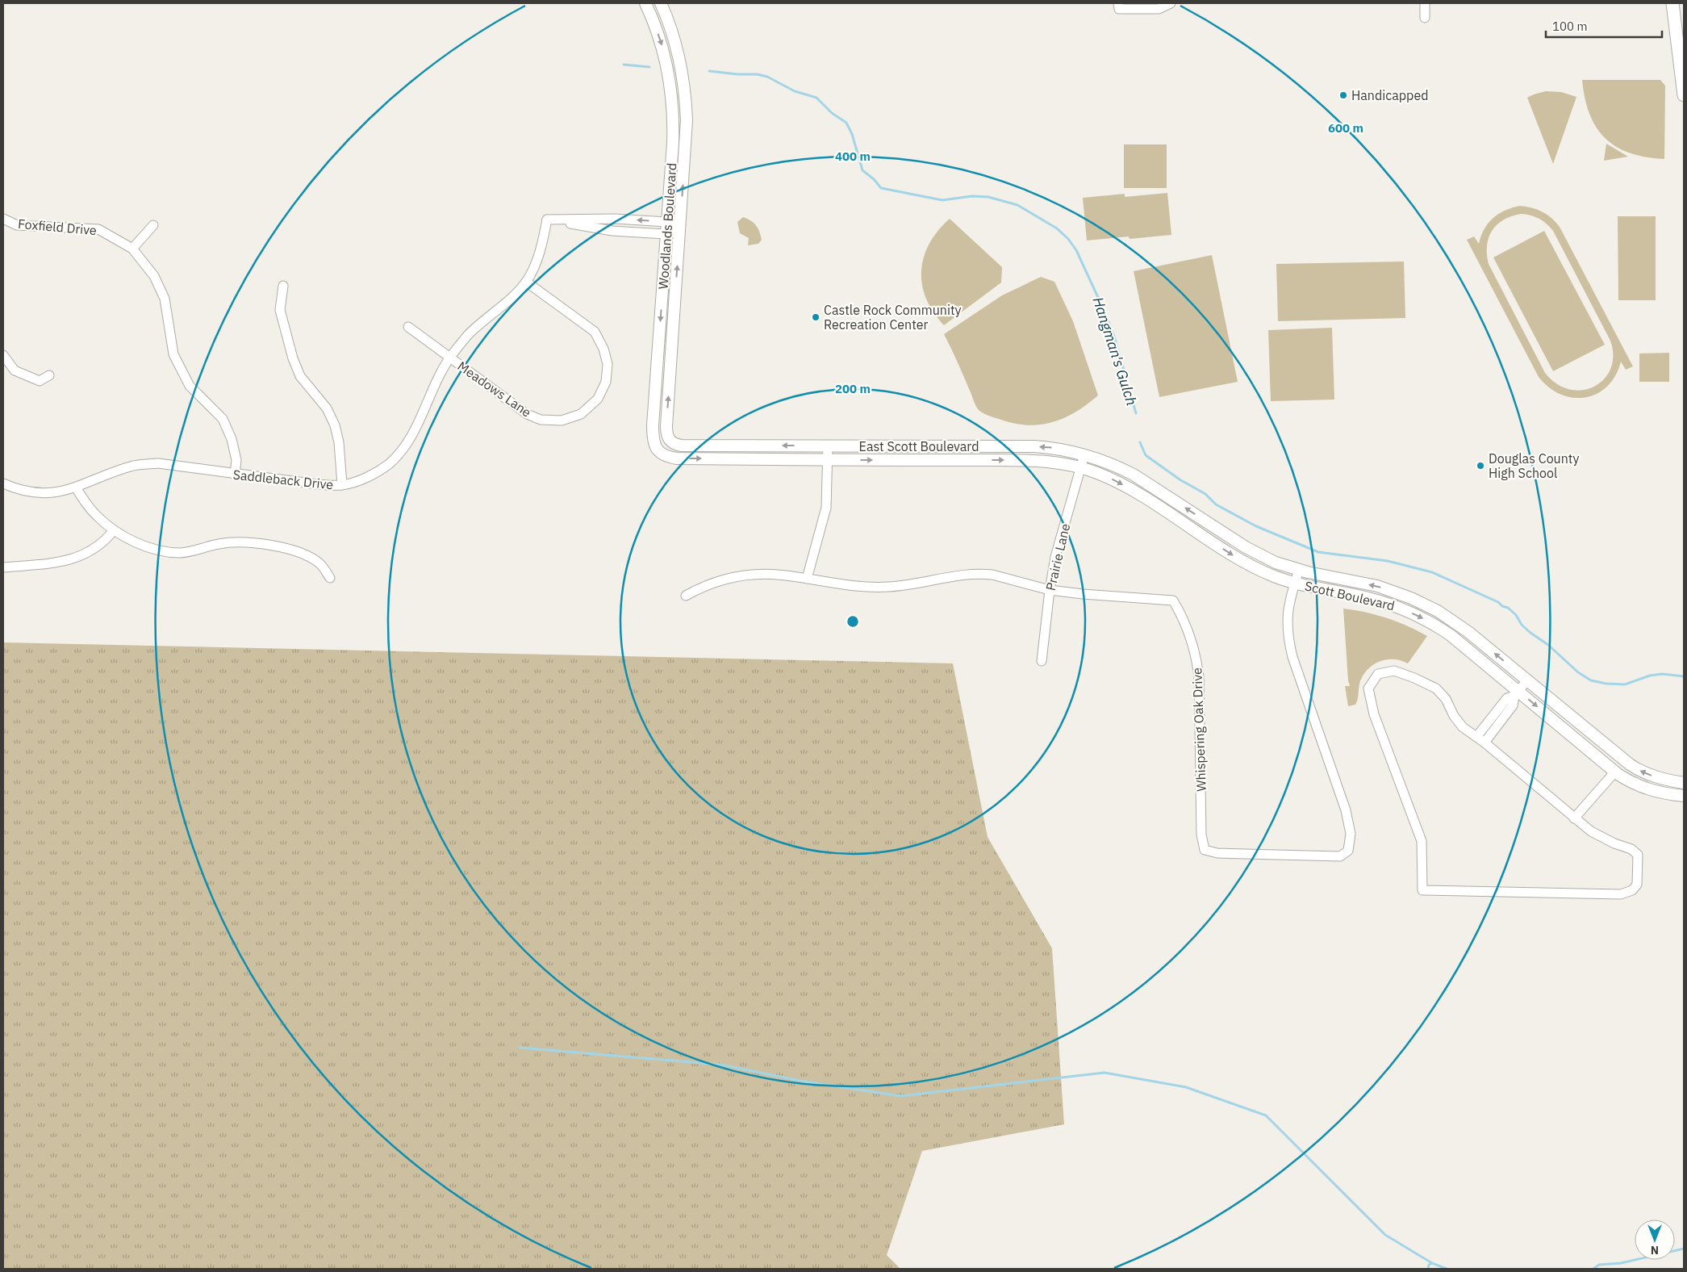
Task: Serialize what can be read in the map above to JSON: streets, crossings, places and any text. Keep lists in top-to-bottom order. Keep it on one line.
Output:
{"streets":{"street":["Woodlands Boulevard","Foxfield Drive","Meadows Lane","East Scott Boulevard","Saddleback Drive","Prairie Lane","Scott Boulevard","Whispering Oak Drive"]},"crossings":[["Woodlands Boulevard","East Scott Boulevard"],["Foxfield Drive","Saddleback Drive"],["Meadows Lane","Saddleback Drive"],["East Scott Boulevard","Prairie Lane"],["East Scott Boulevard","Scott Boulevard"],["Prairie Lane","Scott Boulevard"],["Prairie Lane","Whispering Oak Drive"],["Scott Boulevard","Whispering Oak Drive"]],"water":["Hangman's Gulch"],"places":["Handicapped","Castle Rock Community Recreation Center","Douglas County High School"],"scale_bar":"100 m","north":"bottom","rings":["600 m","400 m","200 m"]}
